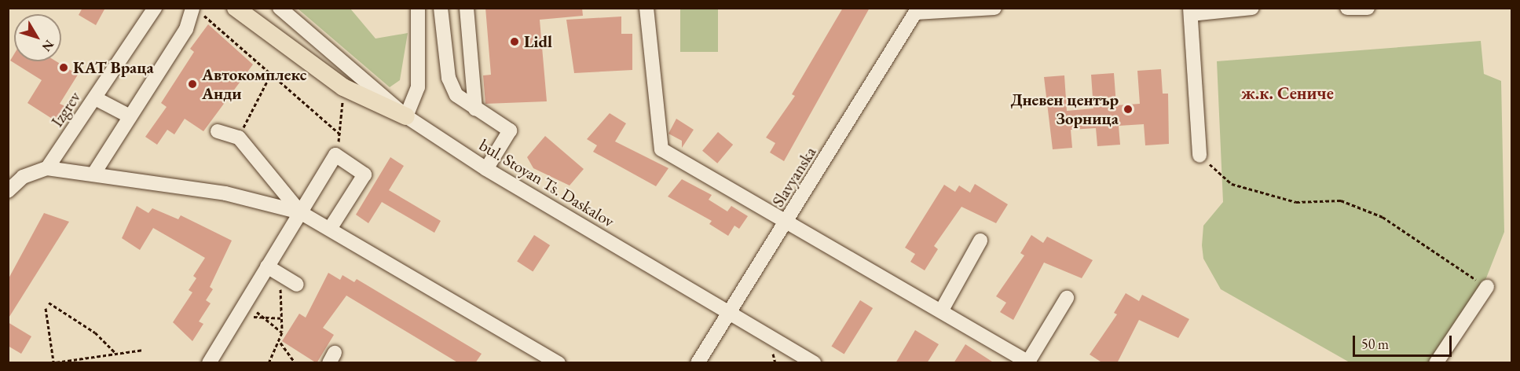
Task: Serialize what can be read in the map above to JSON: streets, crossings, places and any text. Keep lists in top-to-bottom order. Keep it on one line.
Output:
{"streets":{"street":["Izgrev","Slavyanska","bul. Stoyan Ts. Daskalov"]},"crossings":[["Slavyanska","bul. Stoyan Ts. Daskalov"]],"districts":["ж.к. Сениче"],"places":["Lidl","КАТ Враца","Автокомплекс Анди","Дневен център Зорница"],"scale_bar":"50 m","north":"bottom right"}
